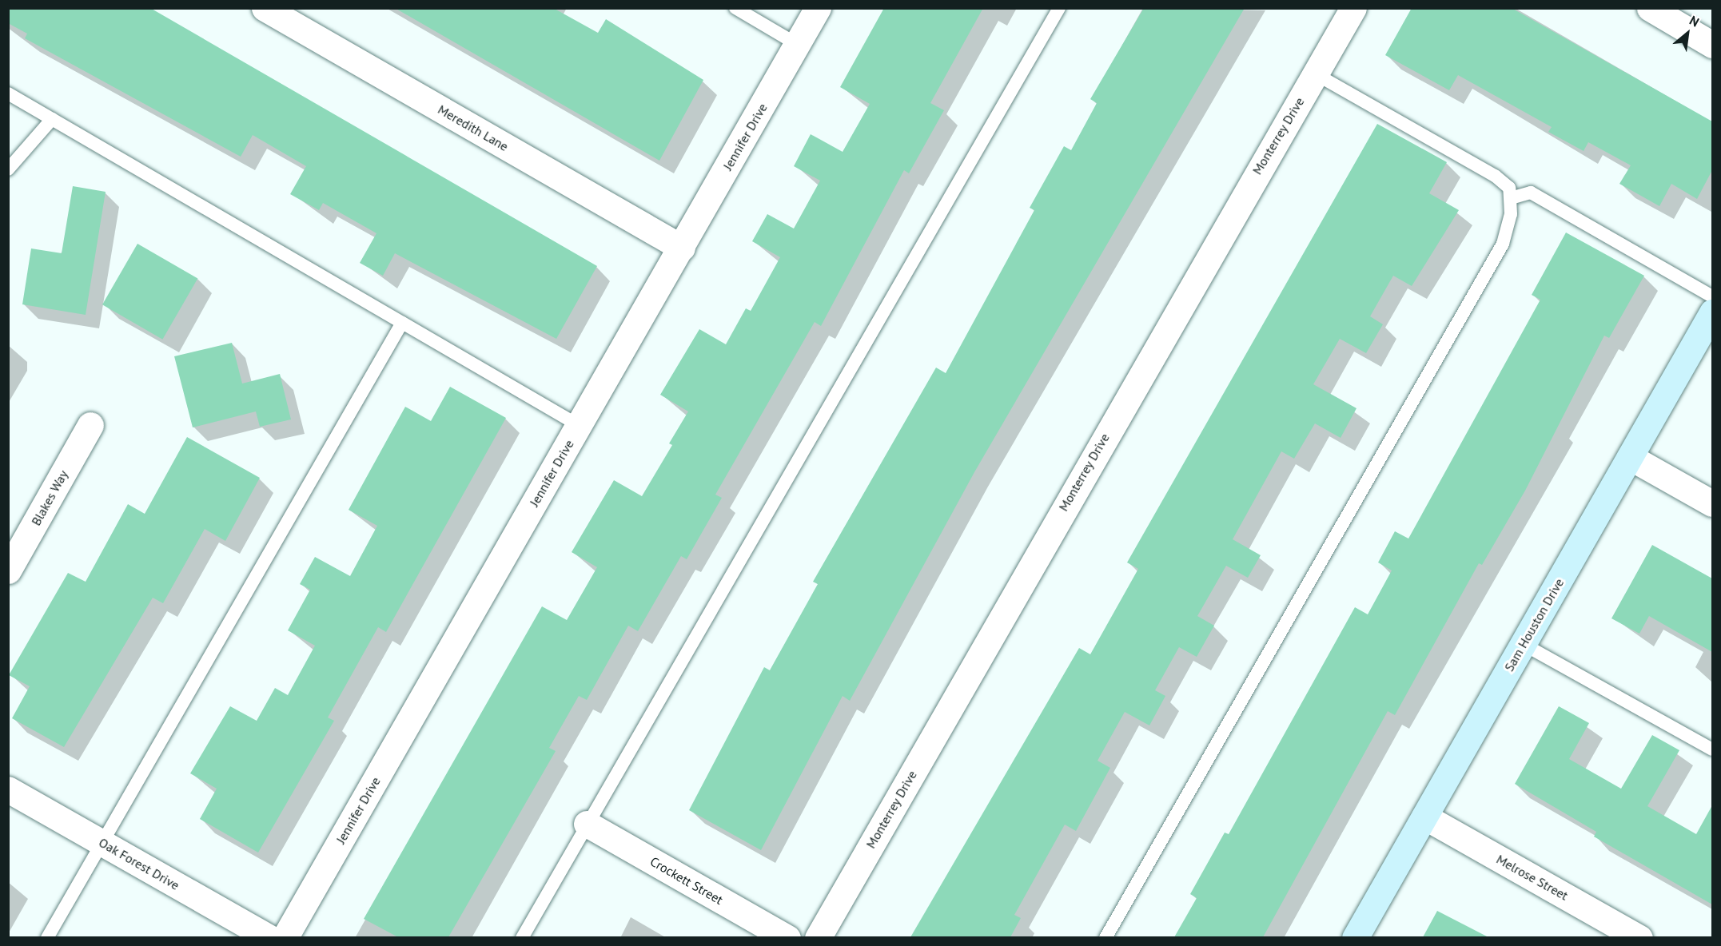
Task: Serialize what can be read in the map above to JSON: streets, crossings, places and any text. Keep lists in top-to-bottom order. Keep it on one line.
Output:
{"streets":{"street":["Meredith Lane","Monterrey Drive","Jennifer Drive","Blakes Way","Sam Houston Drive","Oak Forest Drive","Melrose Street","Crockett Street"]},"crossings":[["Meredith Lane","Jennifer Drive"],["Sam Houston Drive","Melrose Street"]],"north":"top right"}
